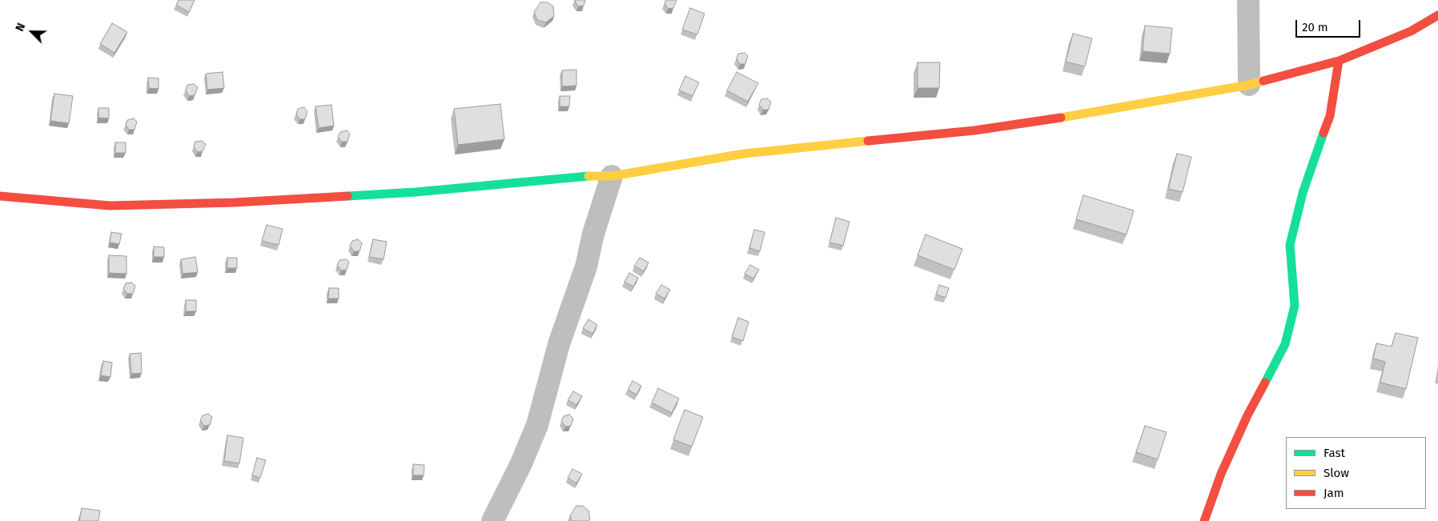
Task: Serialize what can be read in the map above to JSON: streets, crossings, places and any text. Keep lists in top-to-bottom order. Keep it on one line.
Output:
{"legend":["Fast","Slow","Jam"],"scale_bar":"20 m","north":"top left"}
